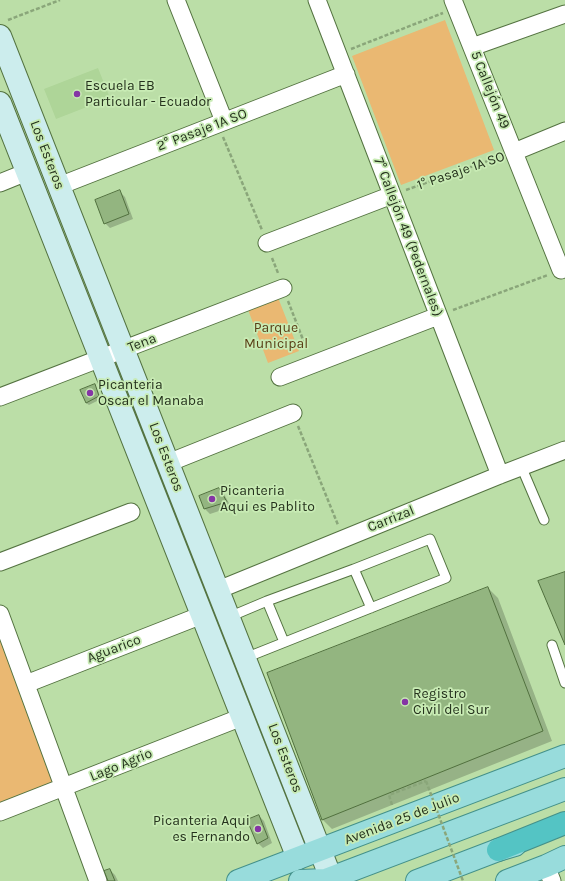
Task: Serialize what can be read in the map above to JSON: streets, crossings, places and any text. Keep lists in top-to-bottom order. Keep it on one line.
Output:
{"streets":{"main road":["Avenida 25 de Julio"],"street":["5 Callejón 49","2° Pasaje 1A SO","Los Esteros","1° Pasaje 1A SO","7° Callejón 49 (Pedernales)","Tena","Carrizal","Aguarico","Lago Agrio"]},"crossings":[["5 Callejón 49","1° Pasaje 1A SO"],["2° Pasaje 1A SO","Los Esteros"],["2° Pasaje 1A SO","7° Callejón 49 (Pedernales)"],["Los Esteros","Tena"],["Los Esteros","Carrizal"],["Los Esteros","Aguarico"],["Los Esteros","Lago Agrio"],["Los Esteros","Avenida 25 de Julio"],["1° Pasaje 1A SO","7° Callejón 49 (Pedernales)"],["7° Callejón 49 (Pedernales)","Carrizal"]],"parks":["Parque Municipal"],"places":["Escuela EB Particular - Ecuador","Picanteria Oscar el Manaba","Picanteria Aqui es Pablito","Registro Civil del Sur","Picanteria Aqui es Fernando"]}
